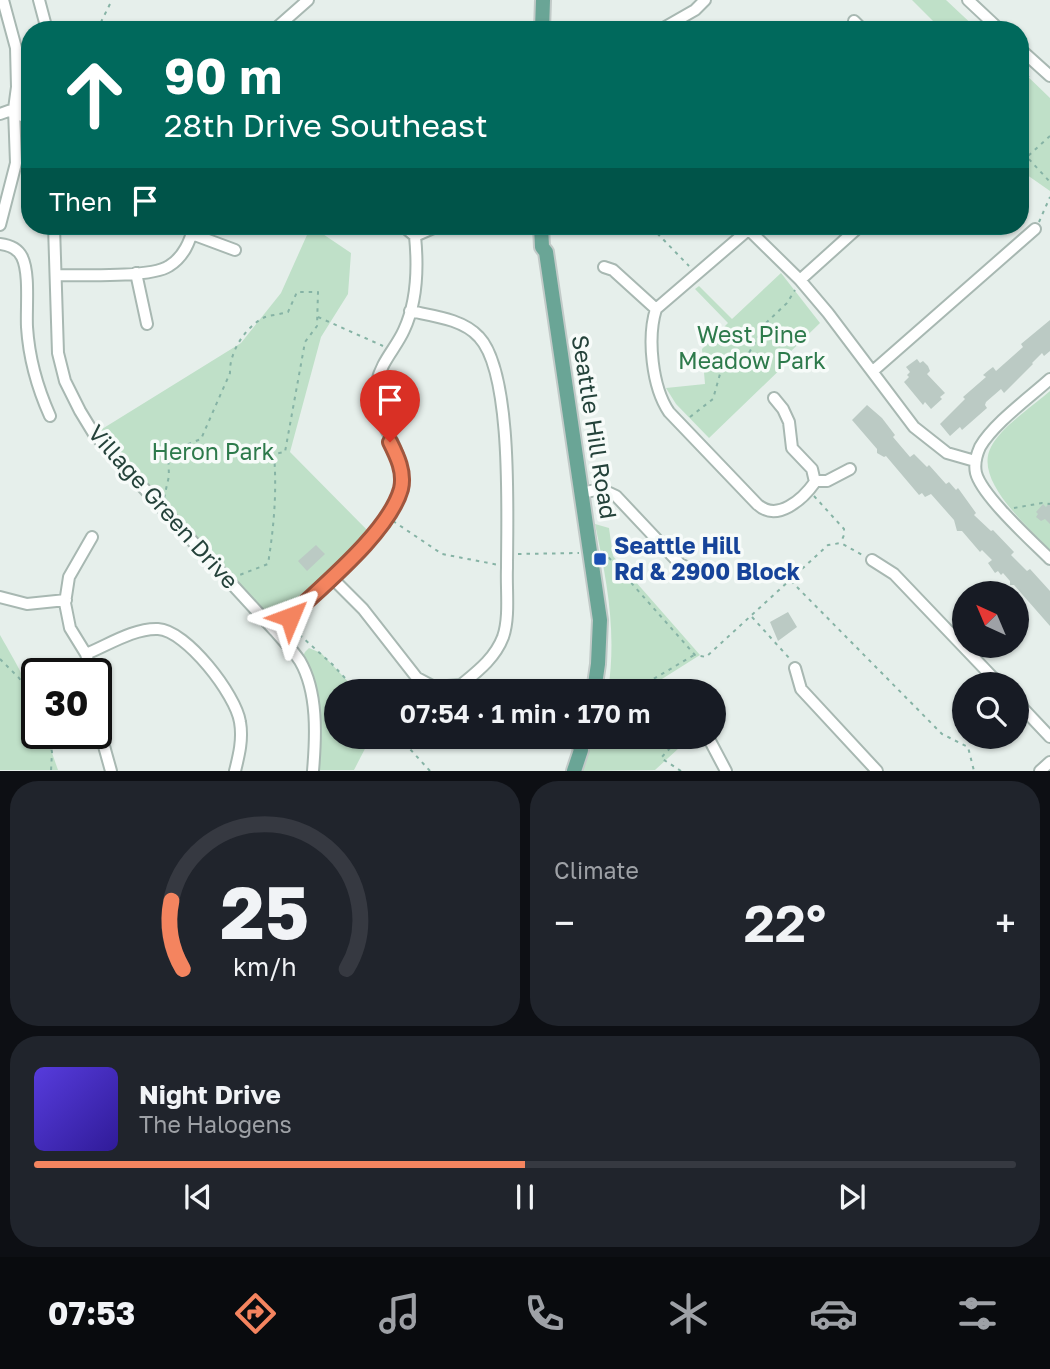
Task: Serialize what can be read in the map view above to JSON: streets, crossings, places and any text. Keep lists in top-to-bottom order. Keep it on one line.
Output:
{"streets":{"main road":["Seattle Hill Road"],"street":["Village Green Drive"]},"parks":["West Pine Meadow Park","Heron Park"],"places":{"transit":["Seattle Hill Rd & 2900 Block"]},"north":"top left","page":{"turn":["90 m","28th Drive Southeast"],"then":"Then","limit":"30","trip":"07:54 · 1 min · 170 m","tile":"Climate","heat":["−","22°","+"],"song":["Night Drive","The Halogens"],"tabs":"07:53","gauge":["25","km/h"]}}
